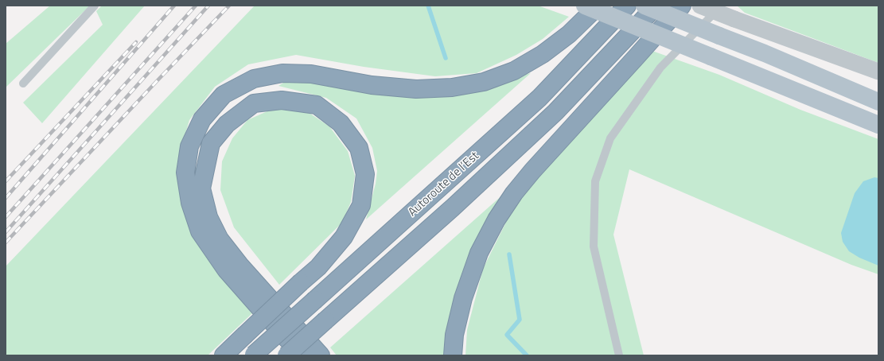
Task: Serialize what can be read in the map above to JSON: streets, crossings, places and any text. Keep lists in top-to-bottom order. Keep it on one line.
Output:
{"streets":{"highway":["Autoroute de l’Est"]}}
